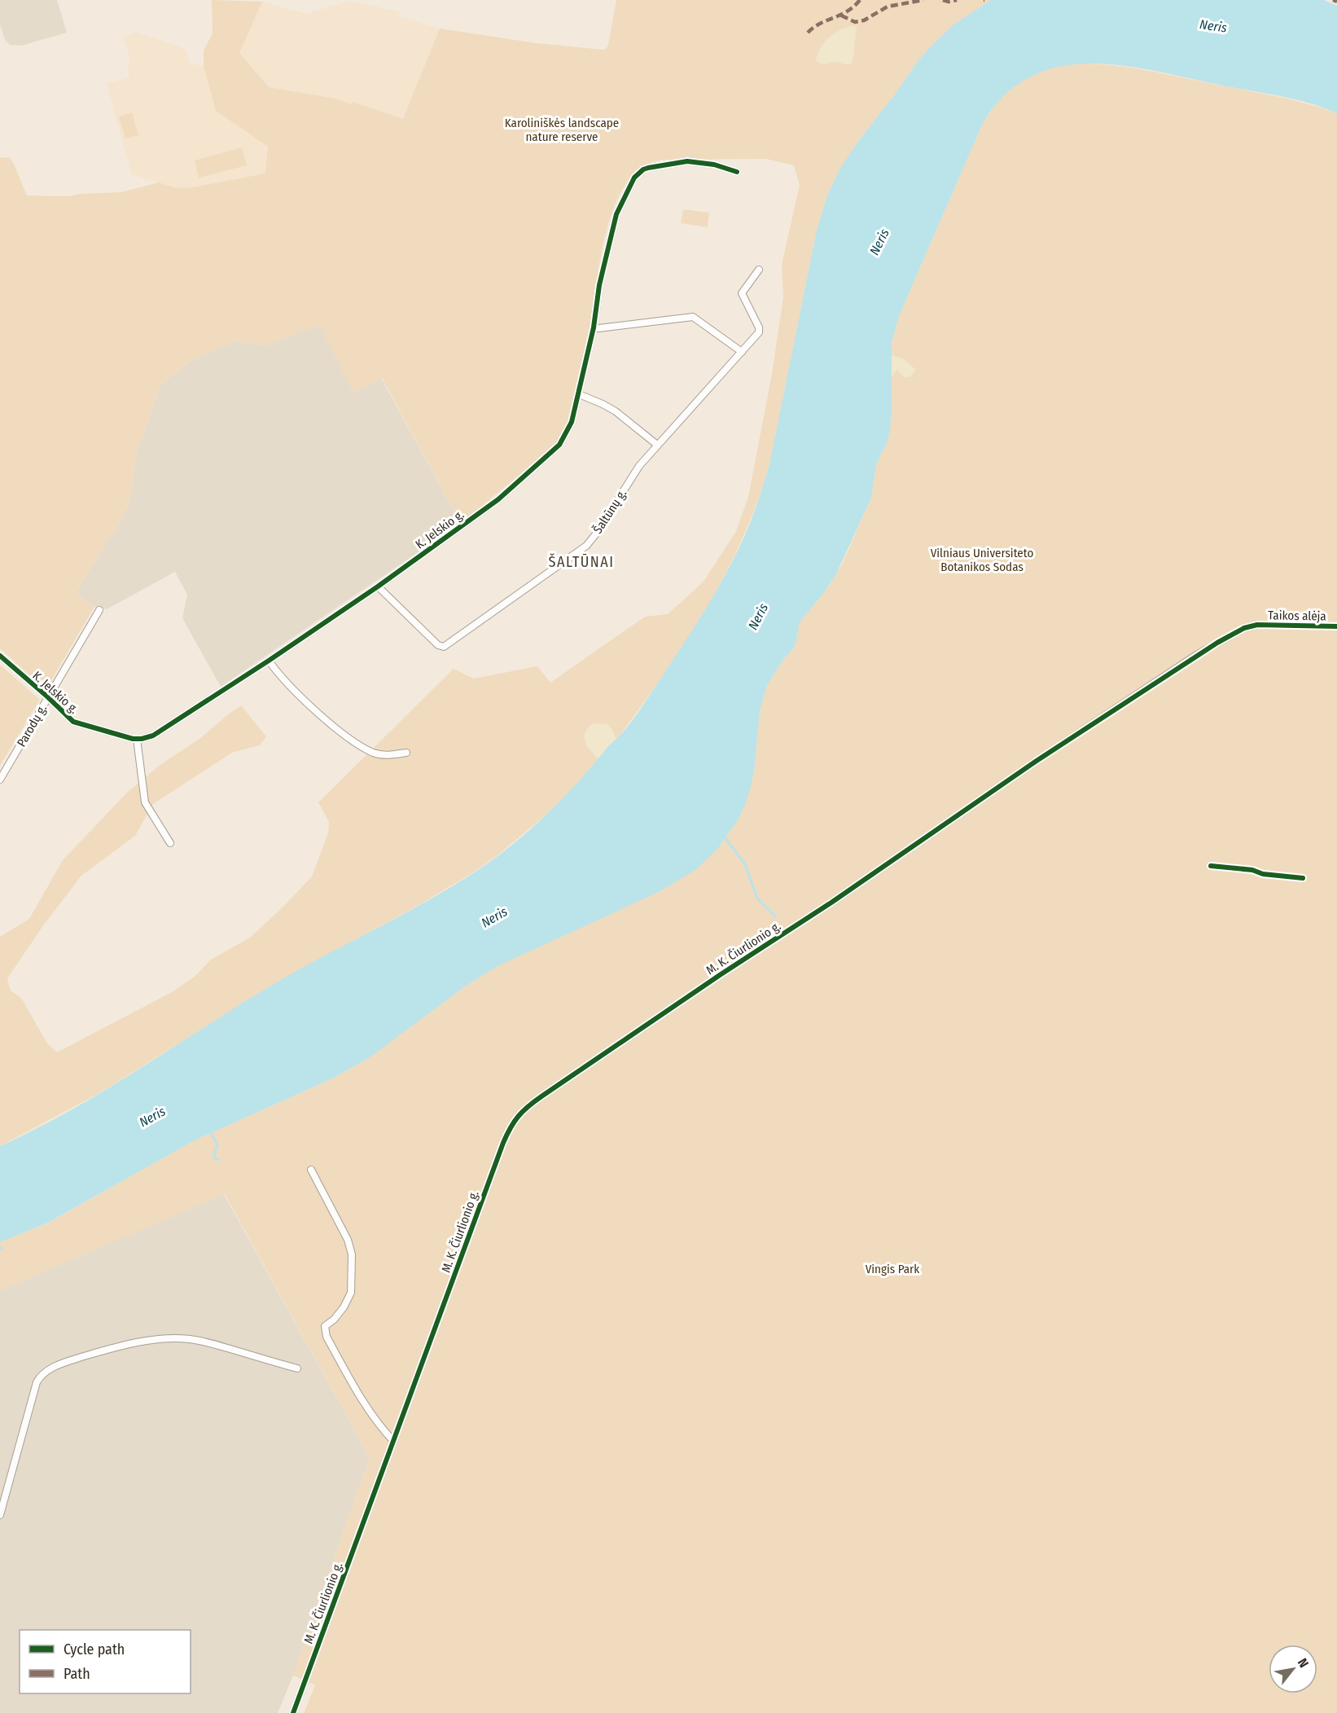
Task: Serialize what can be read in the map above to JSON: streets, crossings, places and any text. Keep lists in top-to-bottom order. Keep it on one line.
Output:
{"streets":{"street":["Šaltūnų g.","K. Jelskio g.","Parodų g.","M. K. Čiurlionio g."],"cycle path":["Taikos alėja"]},"crossings":[["Šaltūnų g.","K. Jelskio g."],["K. Jelskio g.","Parodų g."]],"districts":["ŠALTŪNAI"],"water":["Neris"],"parks":["Karoliniškės landscape nature reserve","Vilniaus Universiteto Botanikos Sodas","Vingis Park"],"legend":["Cycle path","Path"],"north":"top right"}
